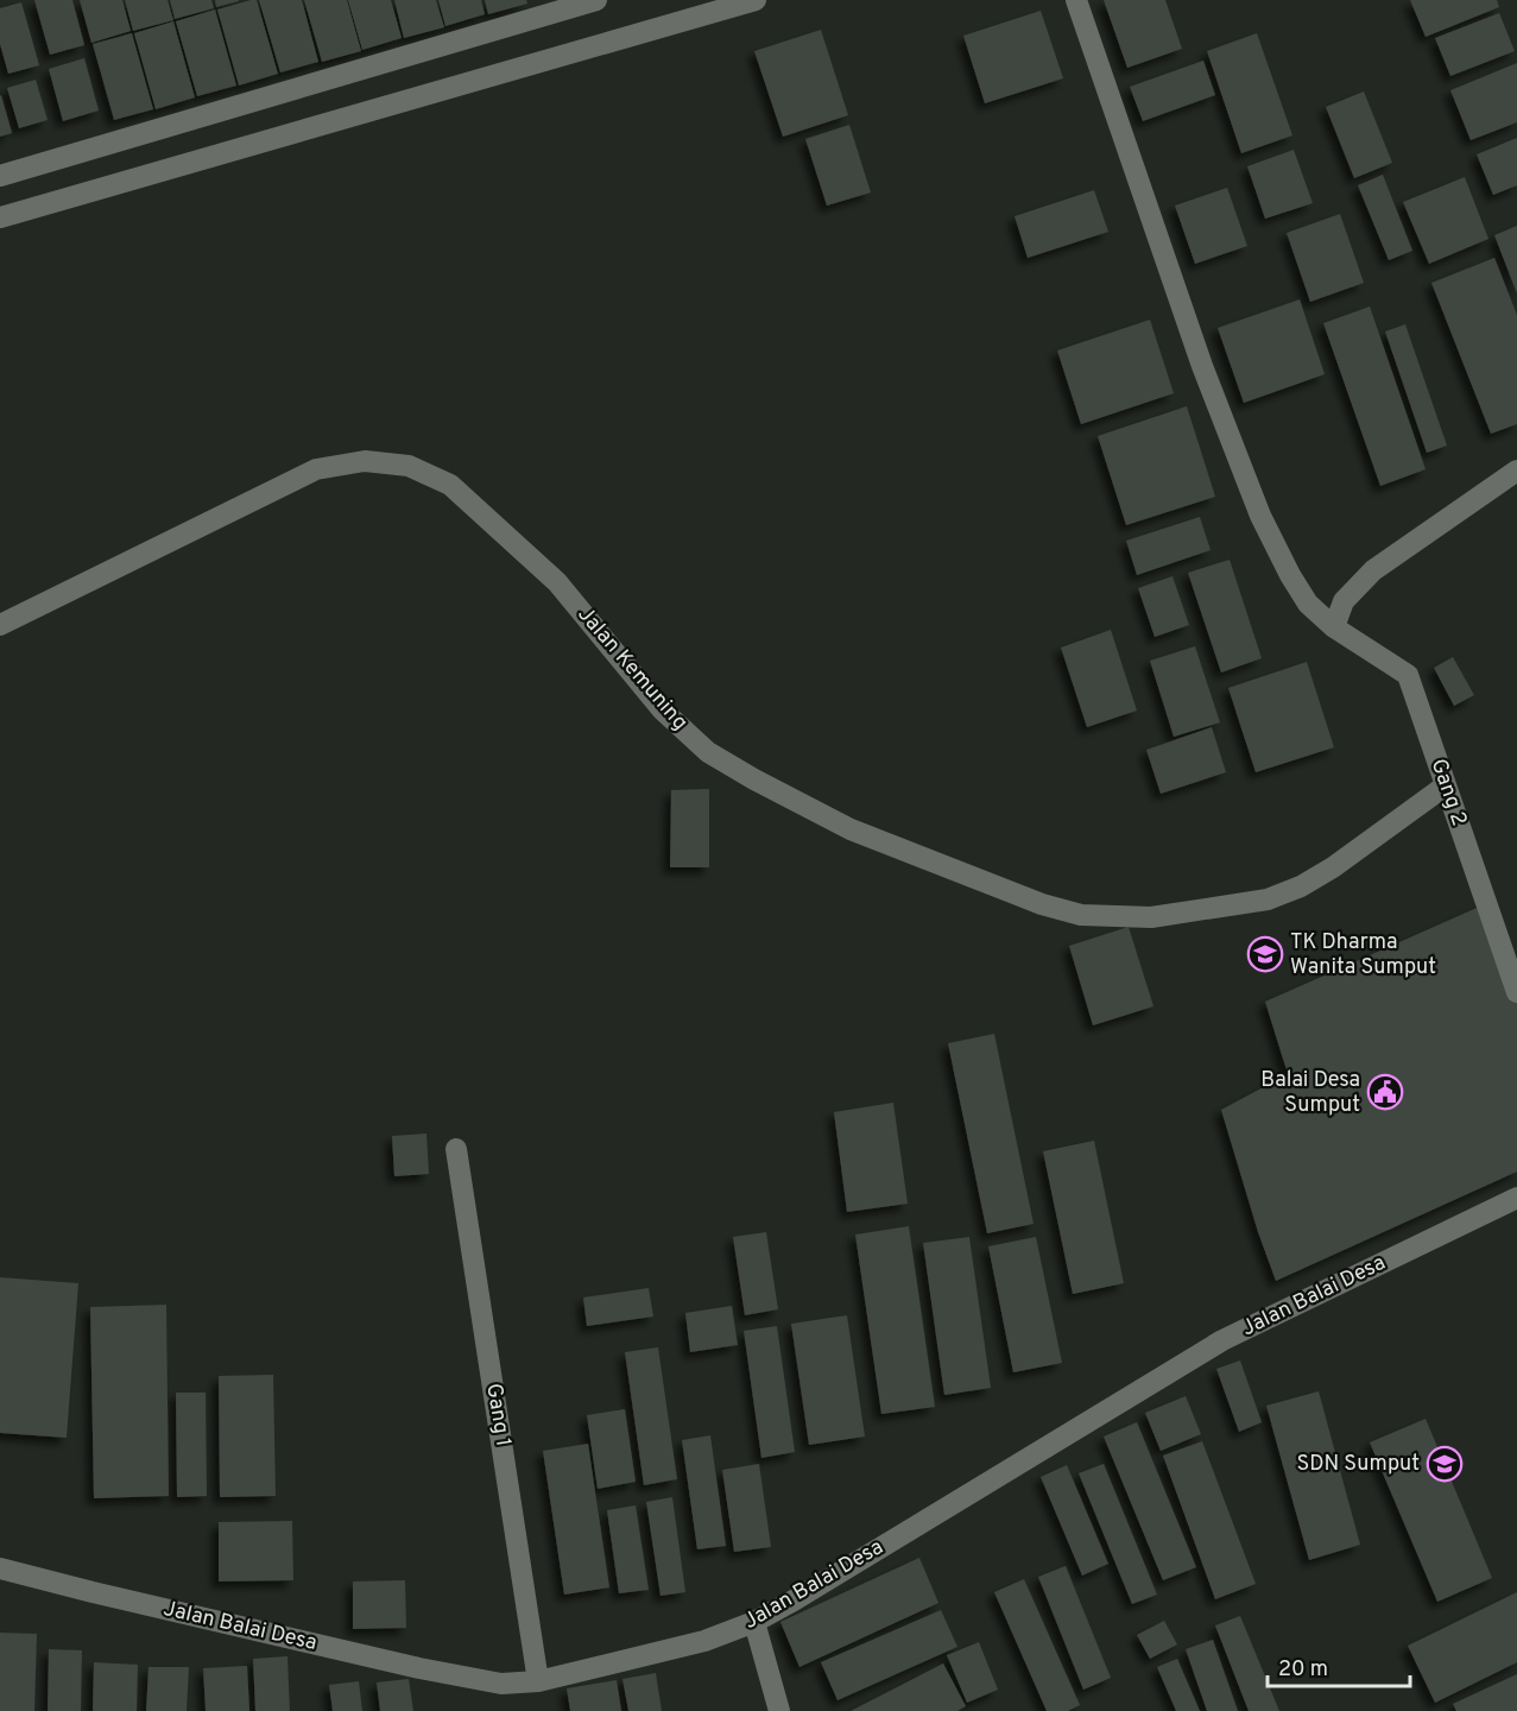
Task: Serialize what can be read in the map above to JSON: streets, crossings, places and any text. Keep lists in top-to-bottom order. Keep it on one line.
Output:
{"streets":{"street":["Jalan Kemuning","Gang 2","Jalan Balai Desa","Gang 1"]},"crossings":[["Jalan Kemuning","Gang 2"],["Jalan Balai Desa","Gang 1"]],"places":{"school or university":["TK Dharma Wanita Sumput","SDN Sumput"],"public building":["Balai Desa Sumput"]},"scale_bar":"20 m"}
